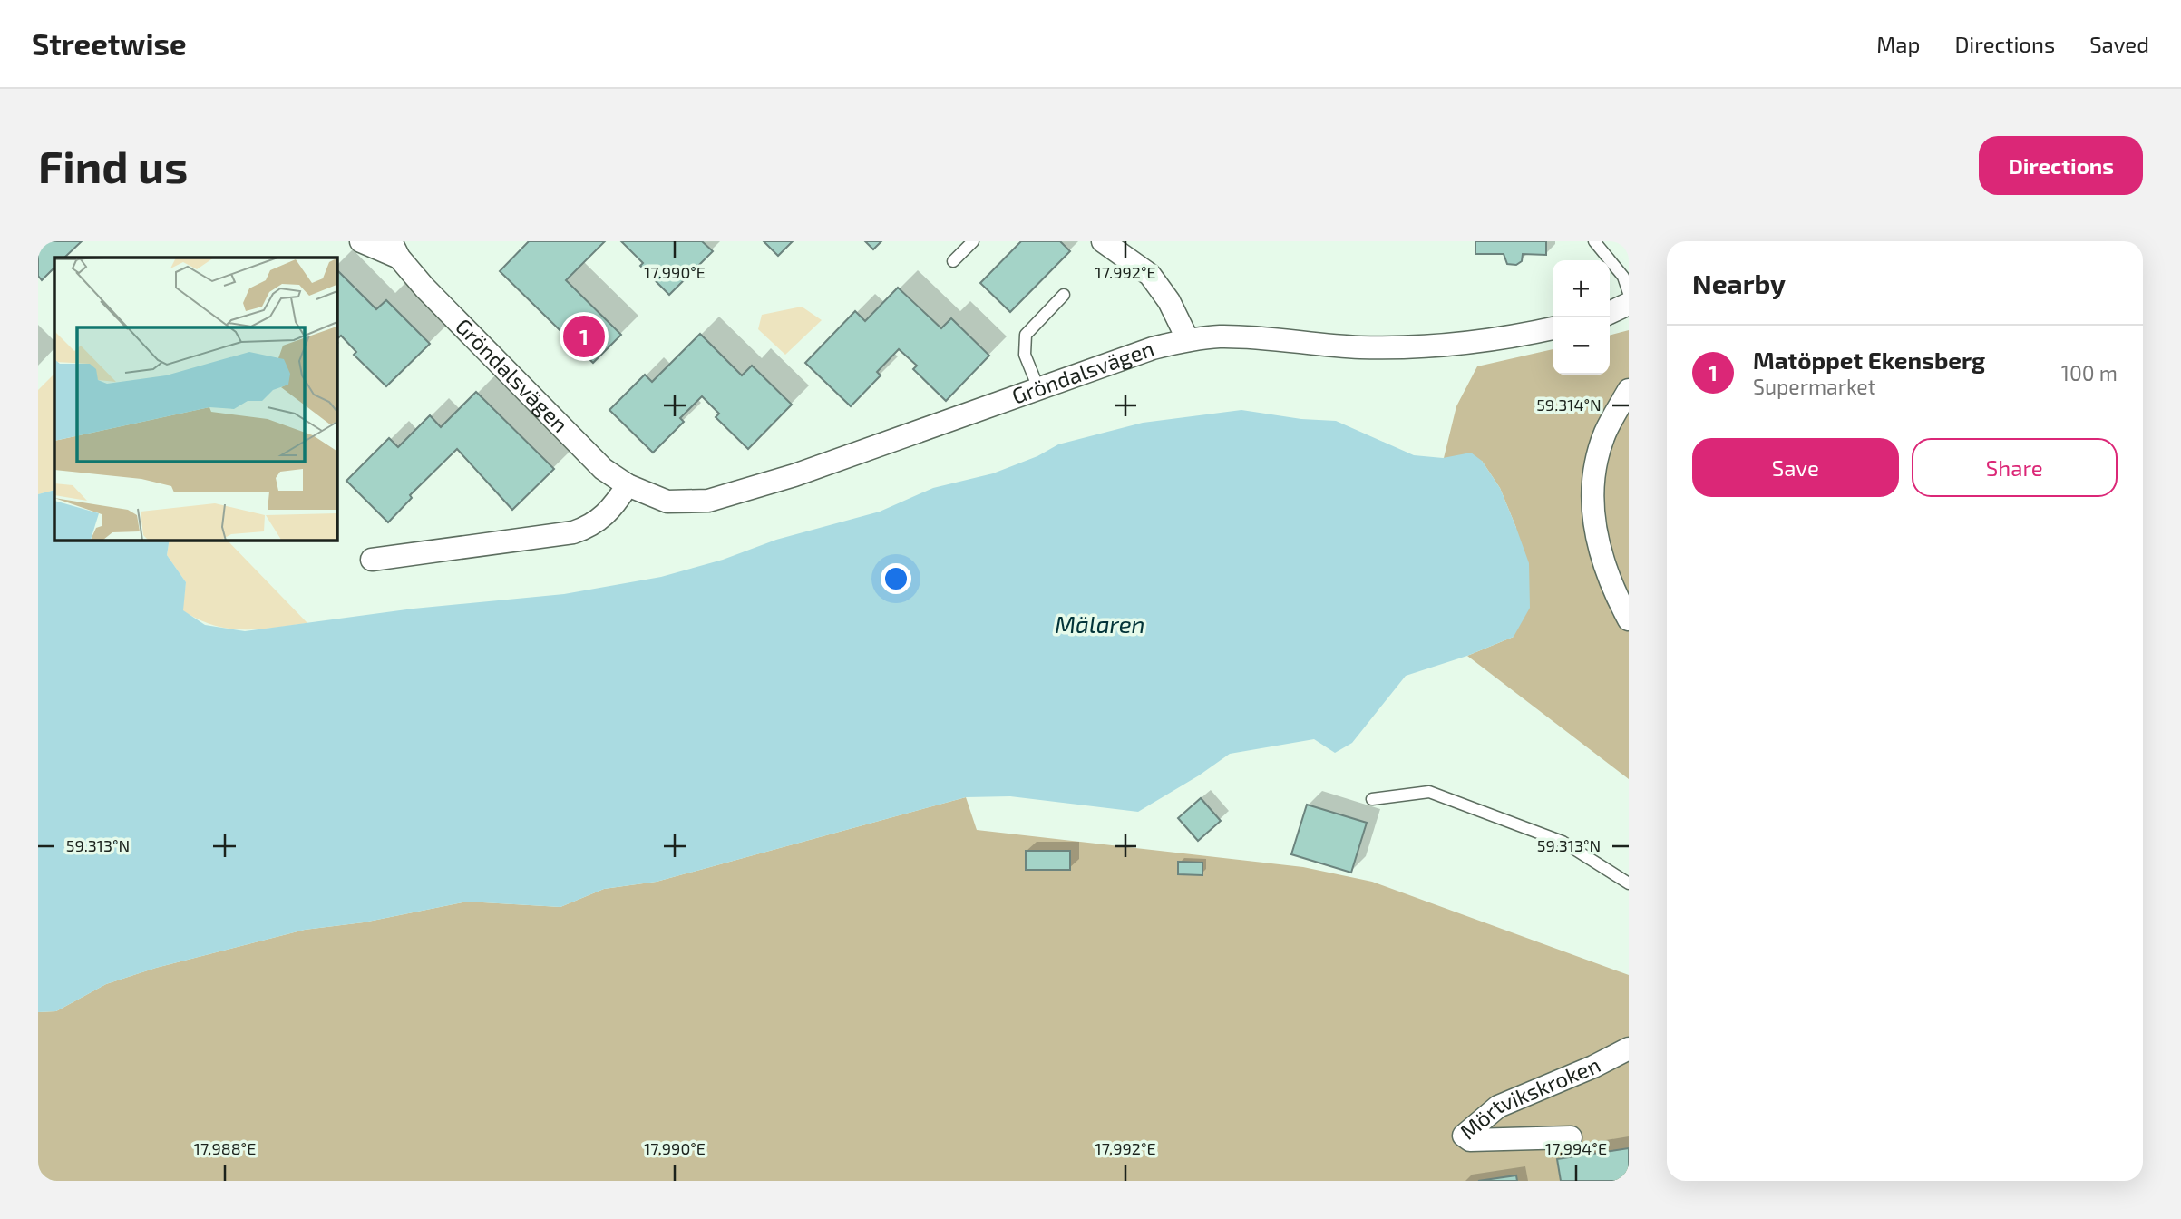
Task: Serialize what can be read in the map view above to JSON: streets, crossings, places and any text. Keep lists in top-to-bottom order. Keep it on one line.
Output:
{"streets":{"street":["Gröndalsvägen","Mörtvikskroken"]},"water":["Mälaren"],"page":{"header":"Streetwise","nav":["Map","Directions","Saved"],"buttons":["Directions",["Save","Share"]],"title":"Find us","heading":"Nearby","map_buttons":["+","−"],"pins":"1","list":[{"mark":"1","name":"Matöppet Ekensberg","note":"Supermarket","value":"100 m"}]},"coordinates":["17.990°E","17.992°E","59.314°N","59.313°N","17.988°E","17.994°E"]}
